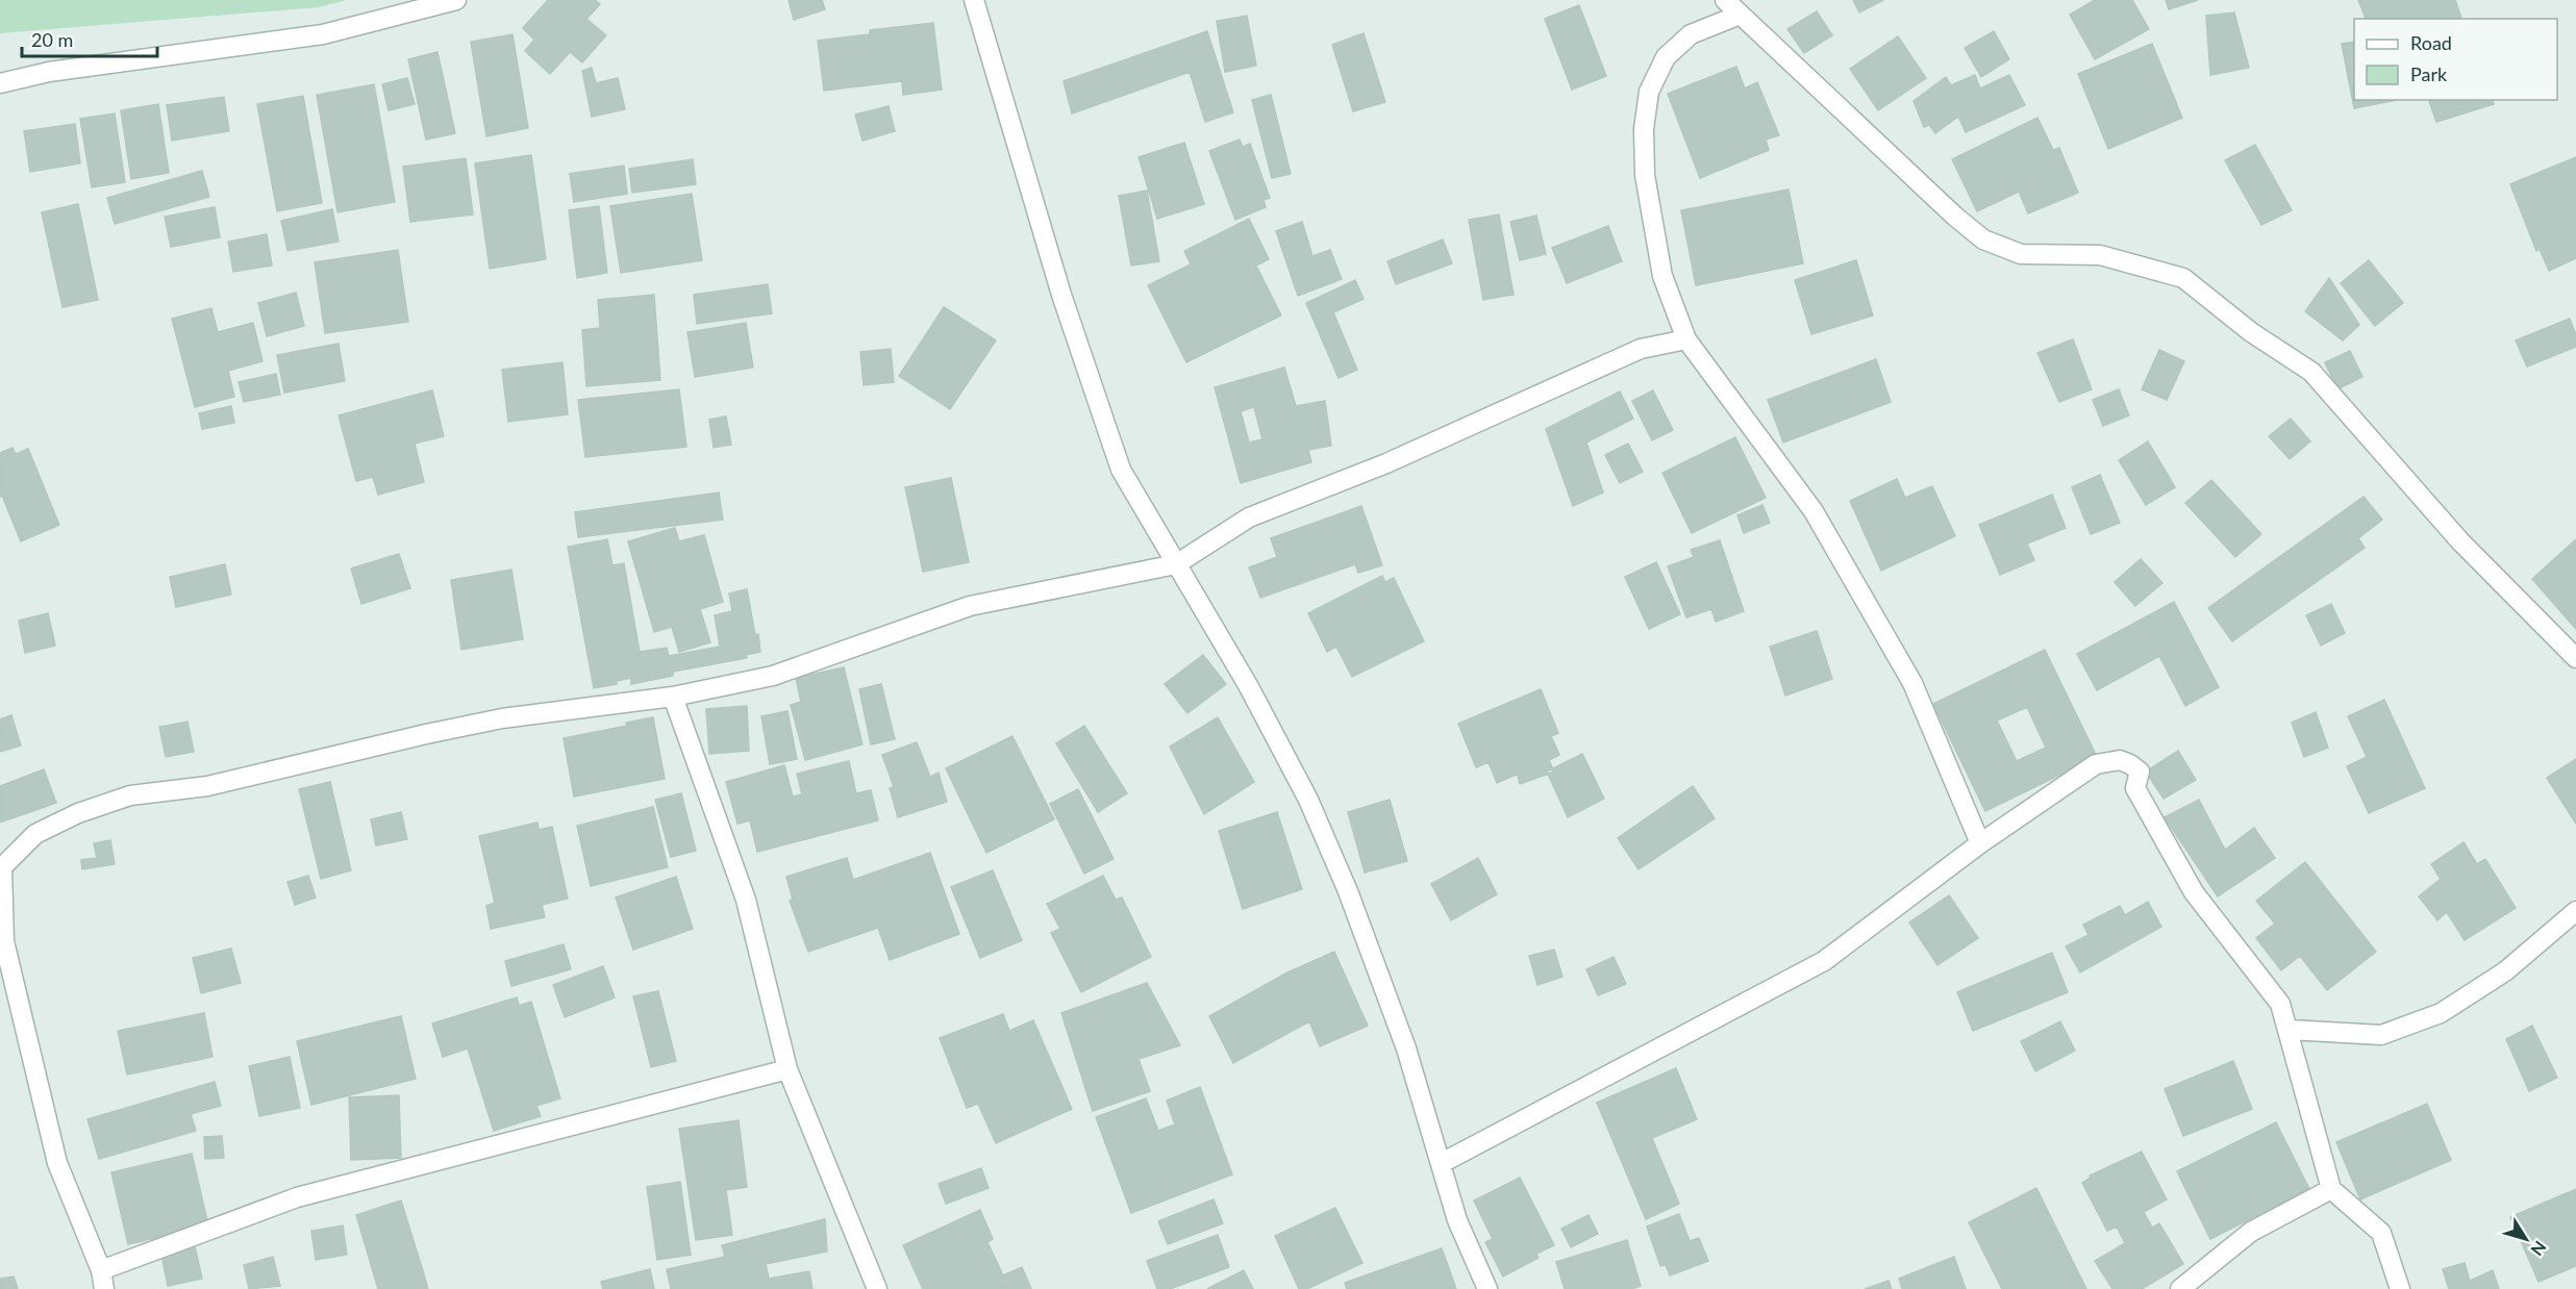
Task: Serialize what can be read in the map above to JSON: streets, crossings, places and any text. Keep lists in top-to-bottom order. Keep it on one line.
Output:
{"legend":["Road","Park"],"scale_bar":"20 m","north":"bottom right"}
